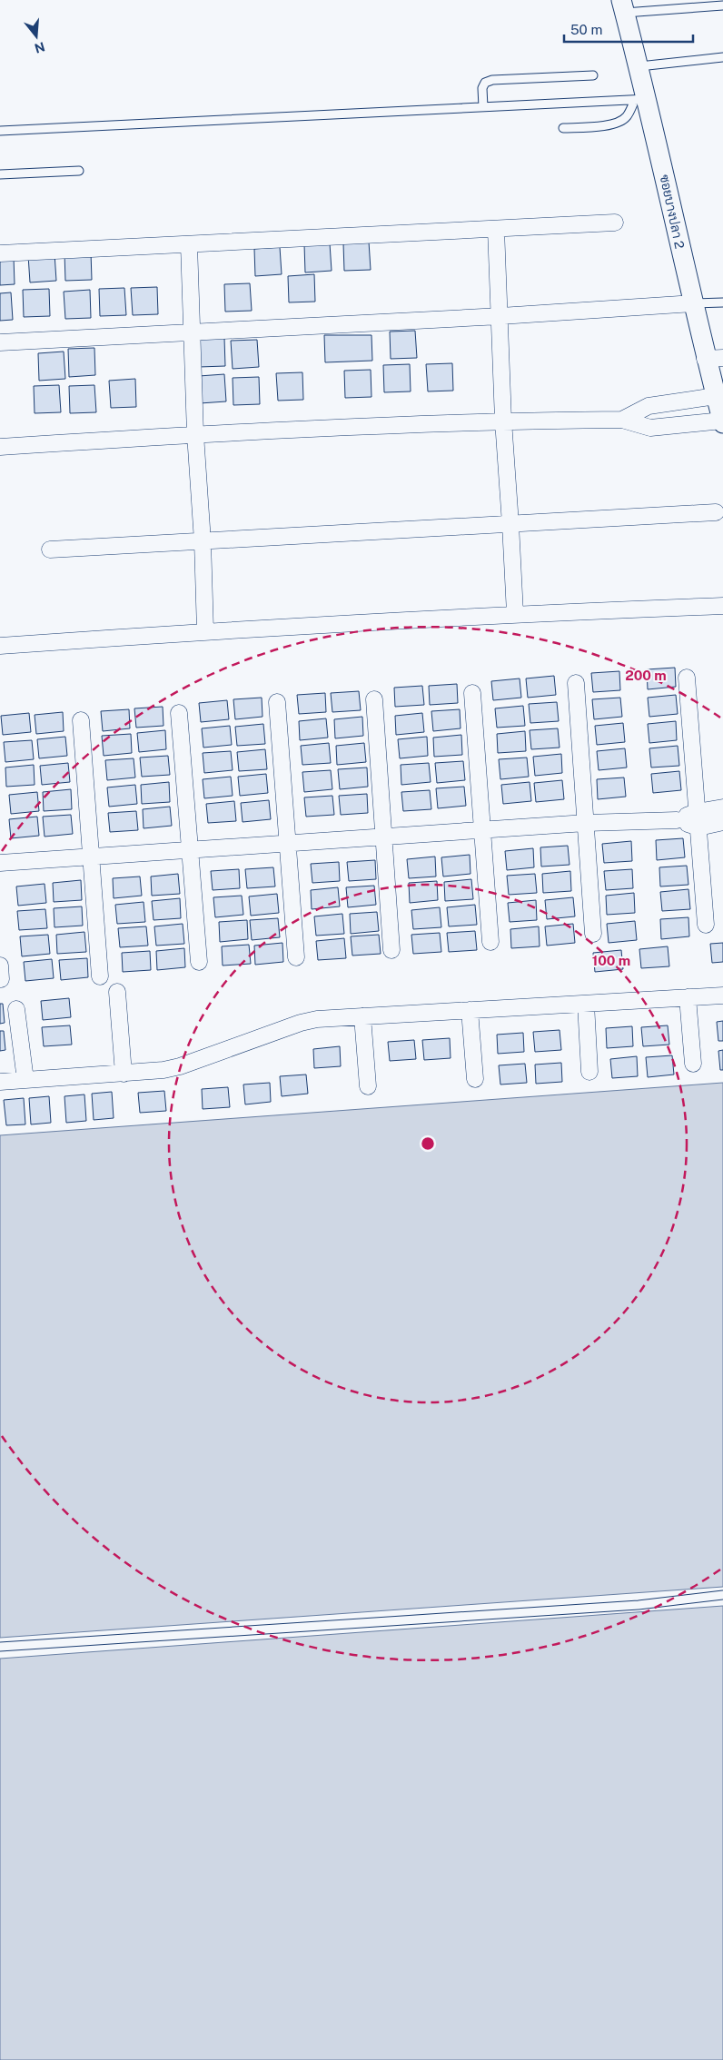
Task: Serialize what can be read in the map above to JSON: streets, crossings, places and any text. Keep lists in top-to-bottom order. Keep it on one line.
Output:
{"streets":{"street":["ซอยบางปลา 2"]},"scale_bar":"50 m","north":"bottom","rings":["200 m","100 m"]}
